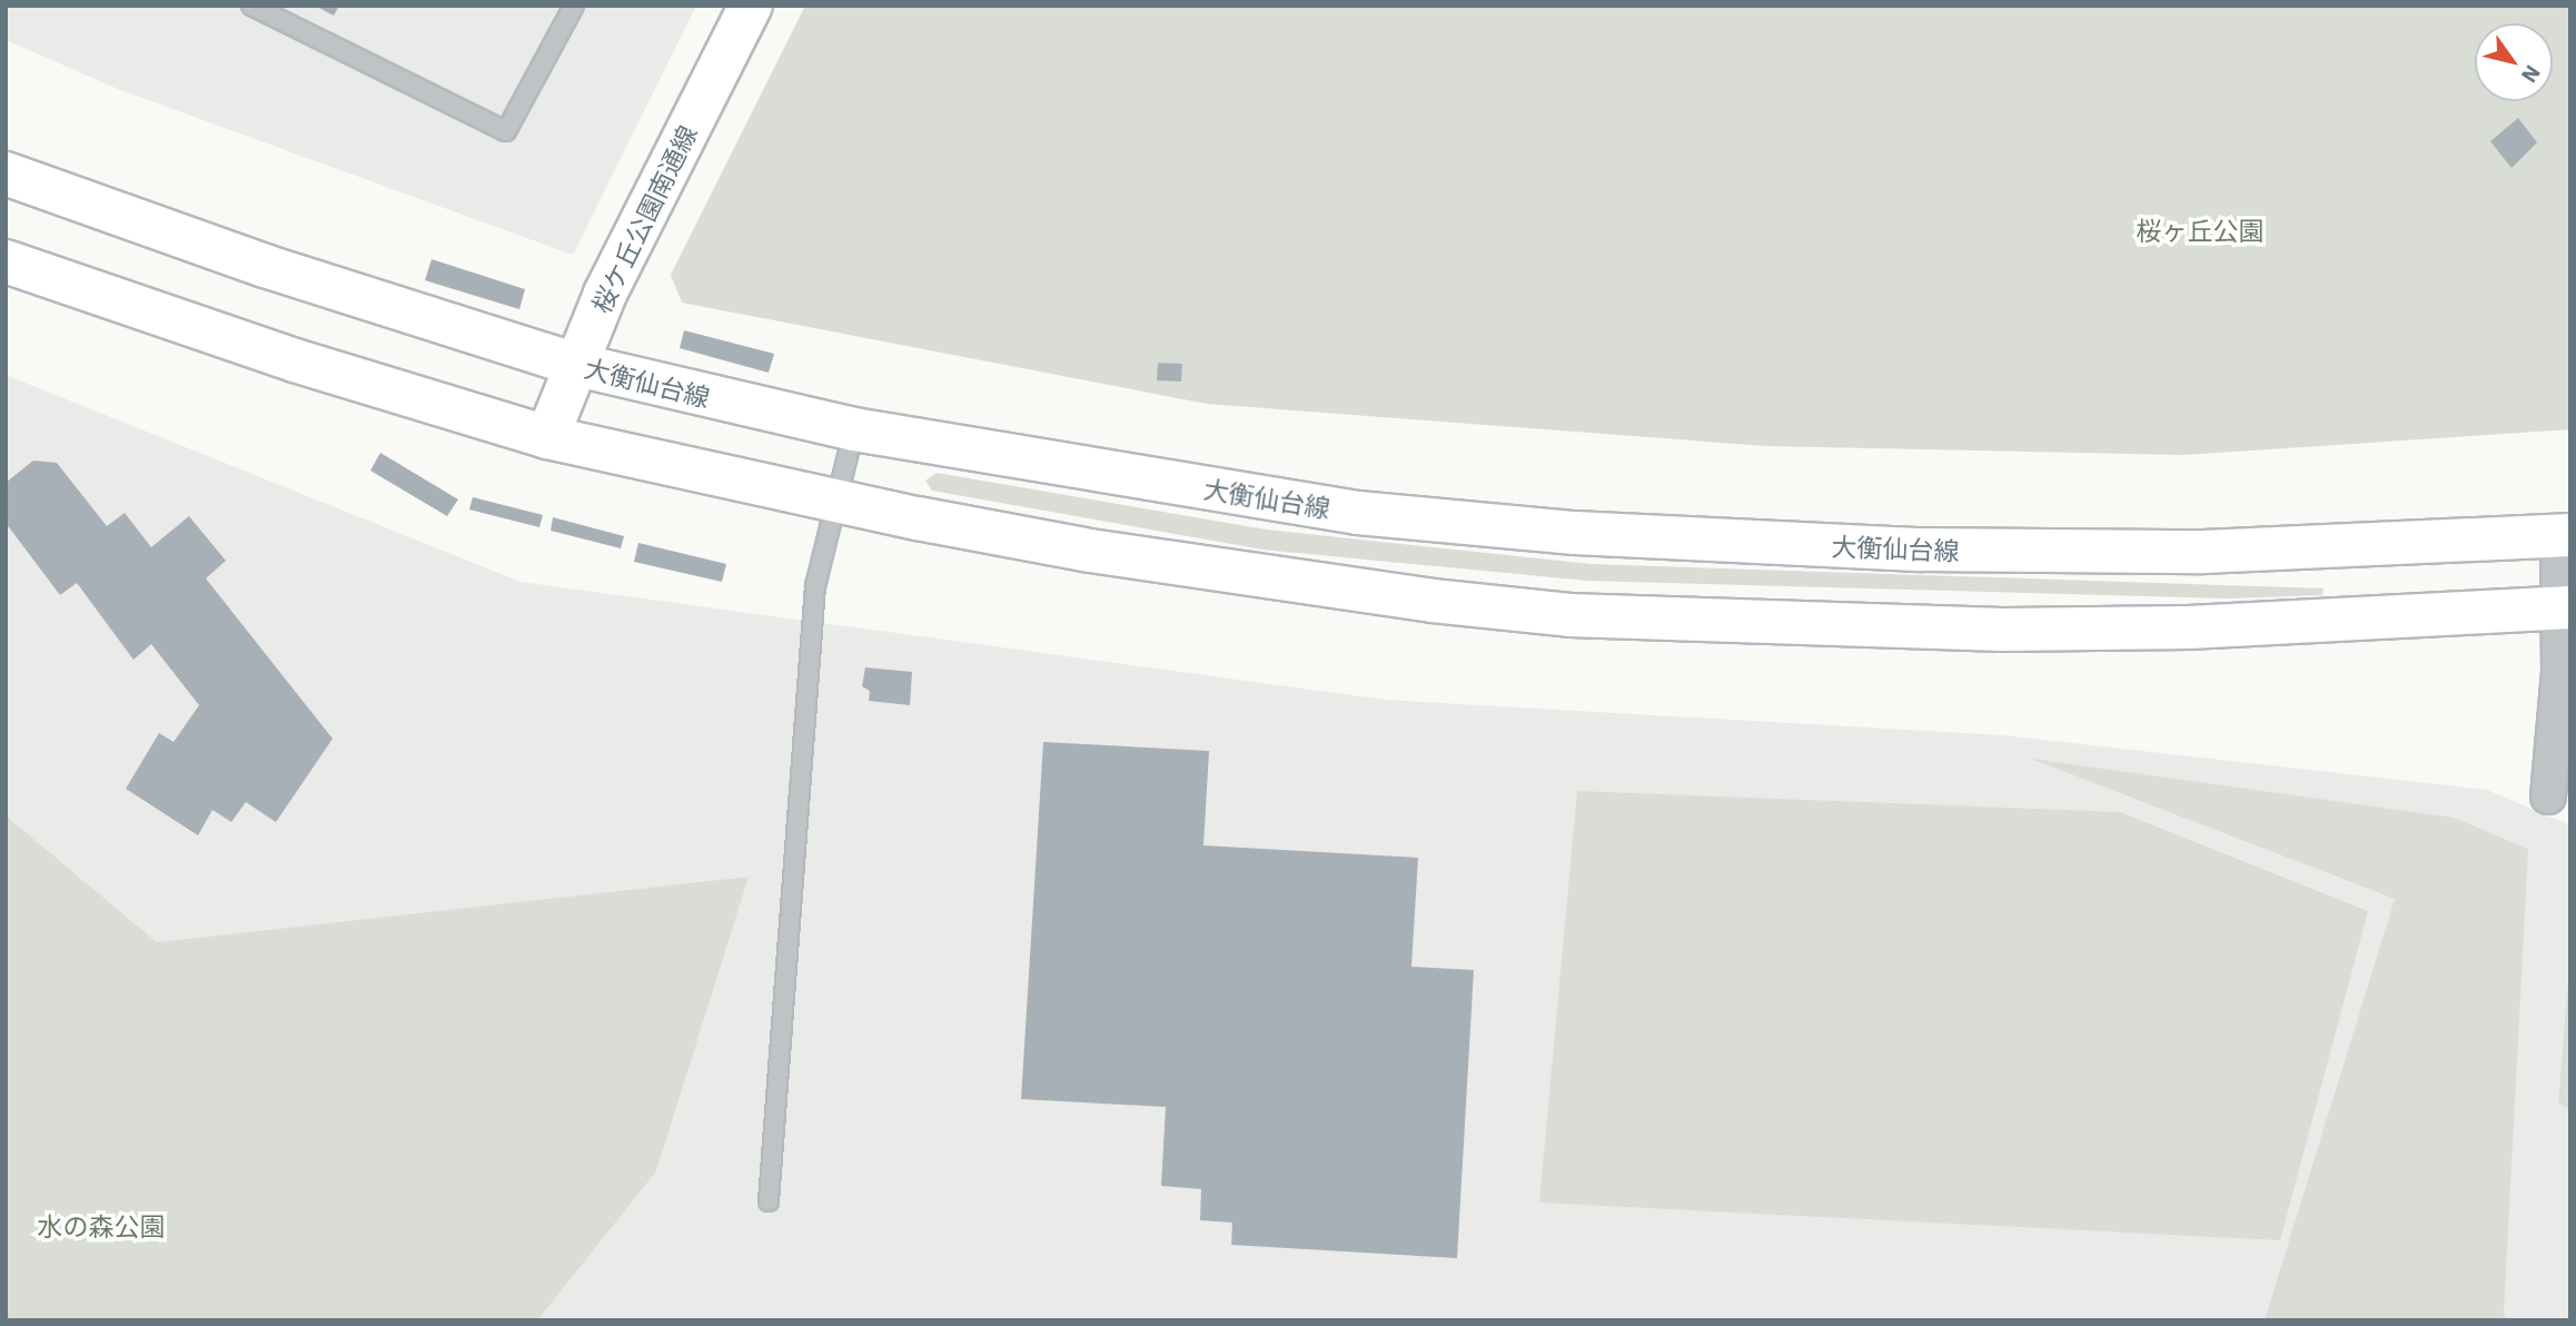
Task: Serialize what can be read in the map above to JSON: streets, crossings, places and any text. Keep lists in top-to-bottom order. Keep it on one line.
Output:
{"streets":{"main road":["桜ケ丘公園南通線","大衡仙台線"]},"crossings":[["桜ケ丘公園南通線","大衡仙台線"]],"parks":["桜ヶ丘公園","水の森公園"],"north":"bottom right"}
